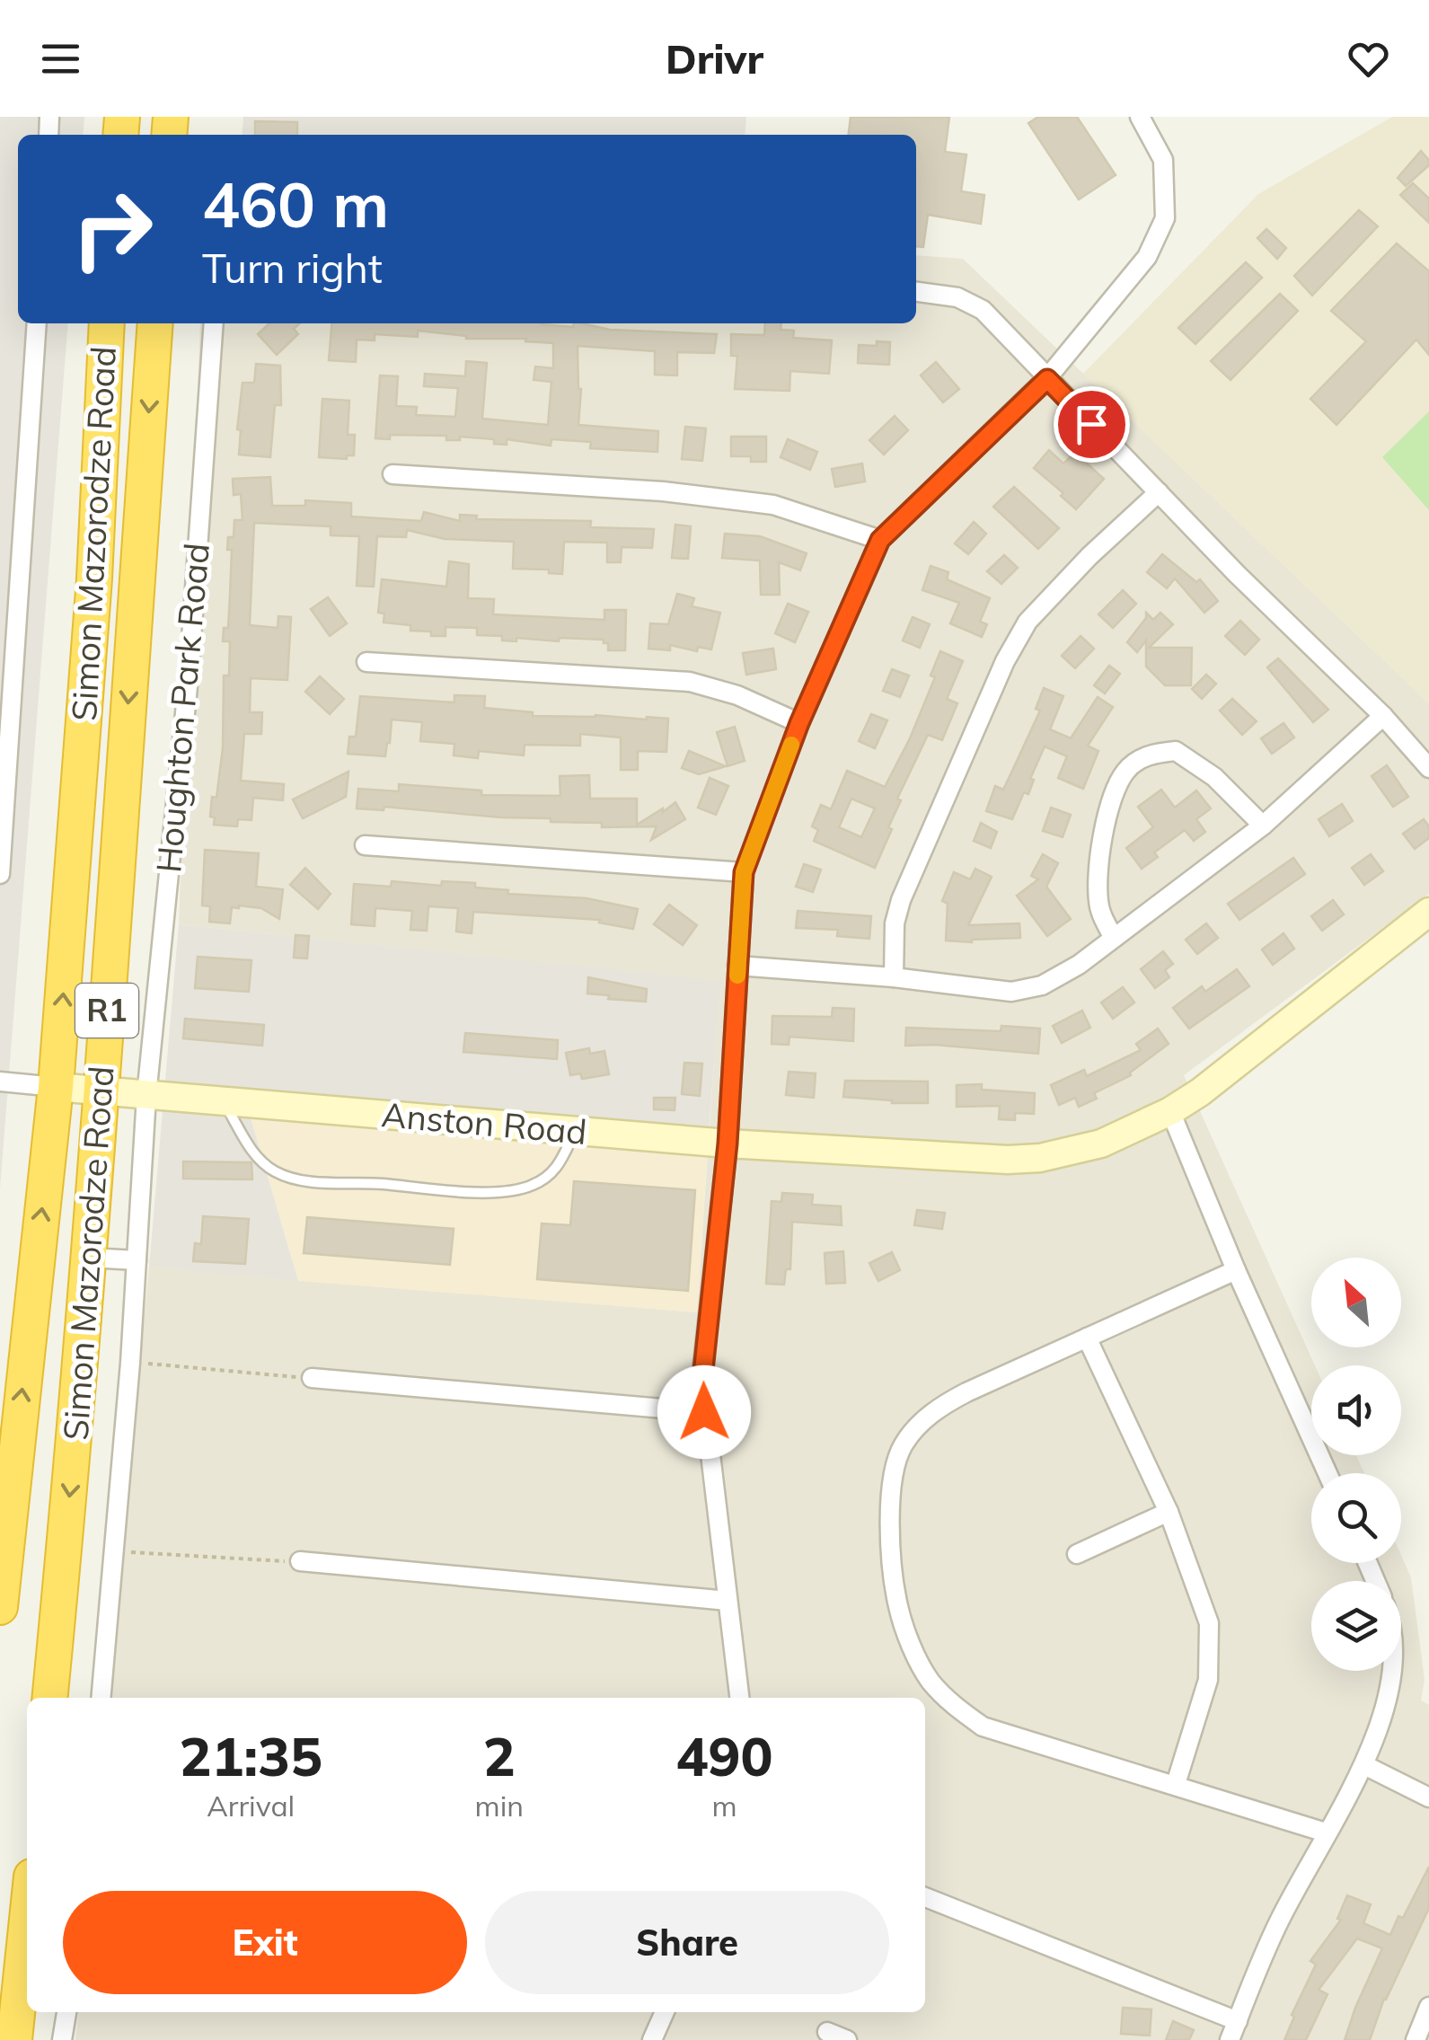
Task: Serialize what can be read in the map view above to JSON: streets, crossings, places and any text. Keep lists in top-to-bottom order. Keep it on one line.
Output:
{"streets":{"highway":["Simon Mazorodze Road","R1"],"main road":["Anston Road"],"street":["Houghton Park Road"]},"crossings":[["Simon Mazorodze Road","Anston Road"],["Houghton Park Road","Anston Road"]],"north":"top left","page":{"header":"Drivr","turn":["460 m","Turn right"],"eta":["21:35","Arrival","2","min","490","m"],"buttons":["Exit","Share"]}}
